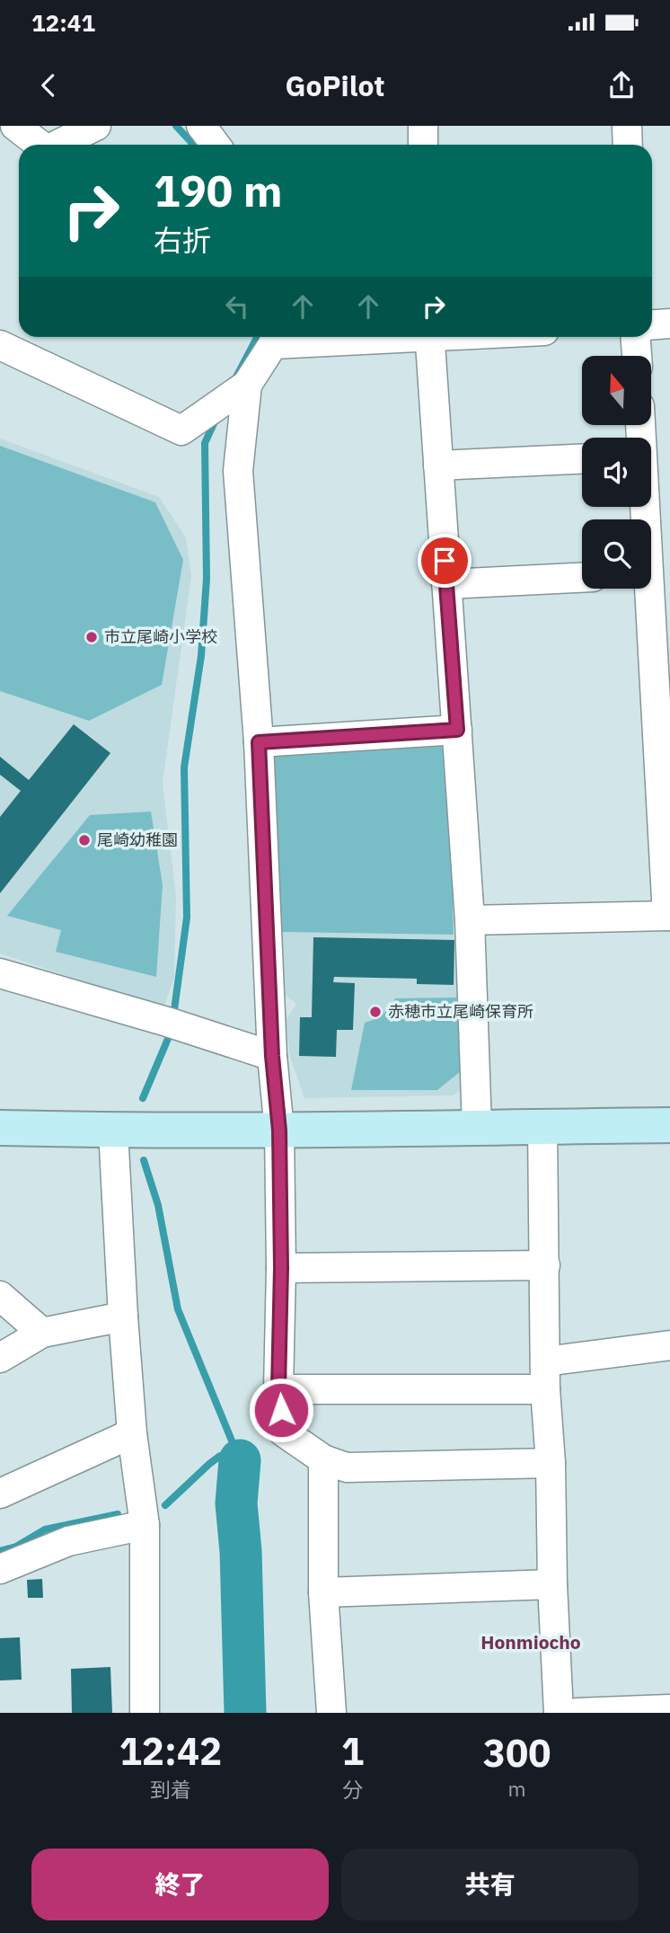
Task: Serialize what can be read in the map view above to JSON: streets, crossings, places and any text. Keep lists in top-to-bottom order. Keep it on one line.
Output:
{"districts":["Honmiocho"],"places":["市立尾崎小学校","尾崎幼稚園","赤穂市立尾崎保育所"],"north":"top","page":{"status":"12:41","header":"GoPilot","turn":["190 m","右折"],"eta":["12:42","到着","1","分","300","m"],"buttons":["終了","共有"]}}
